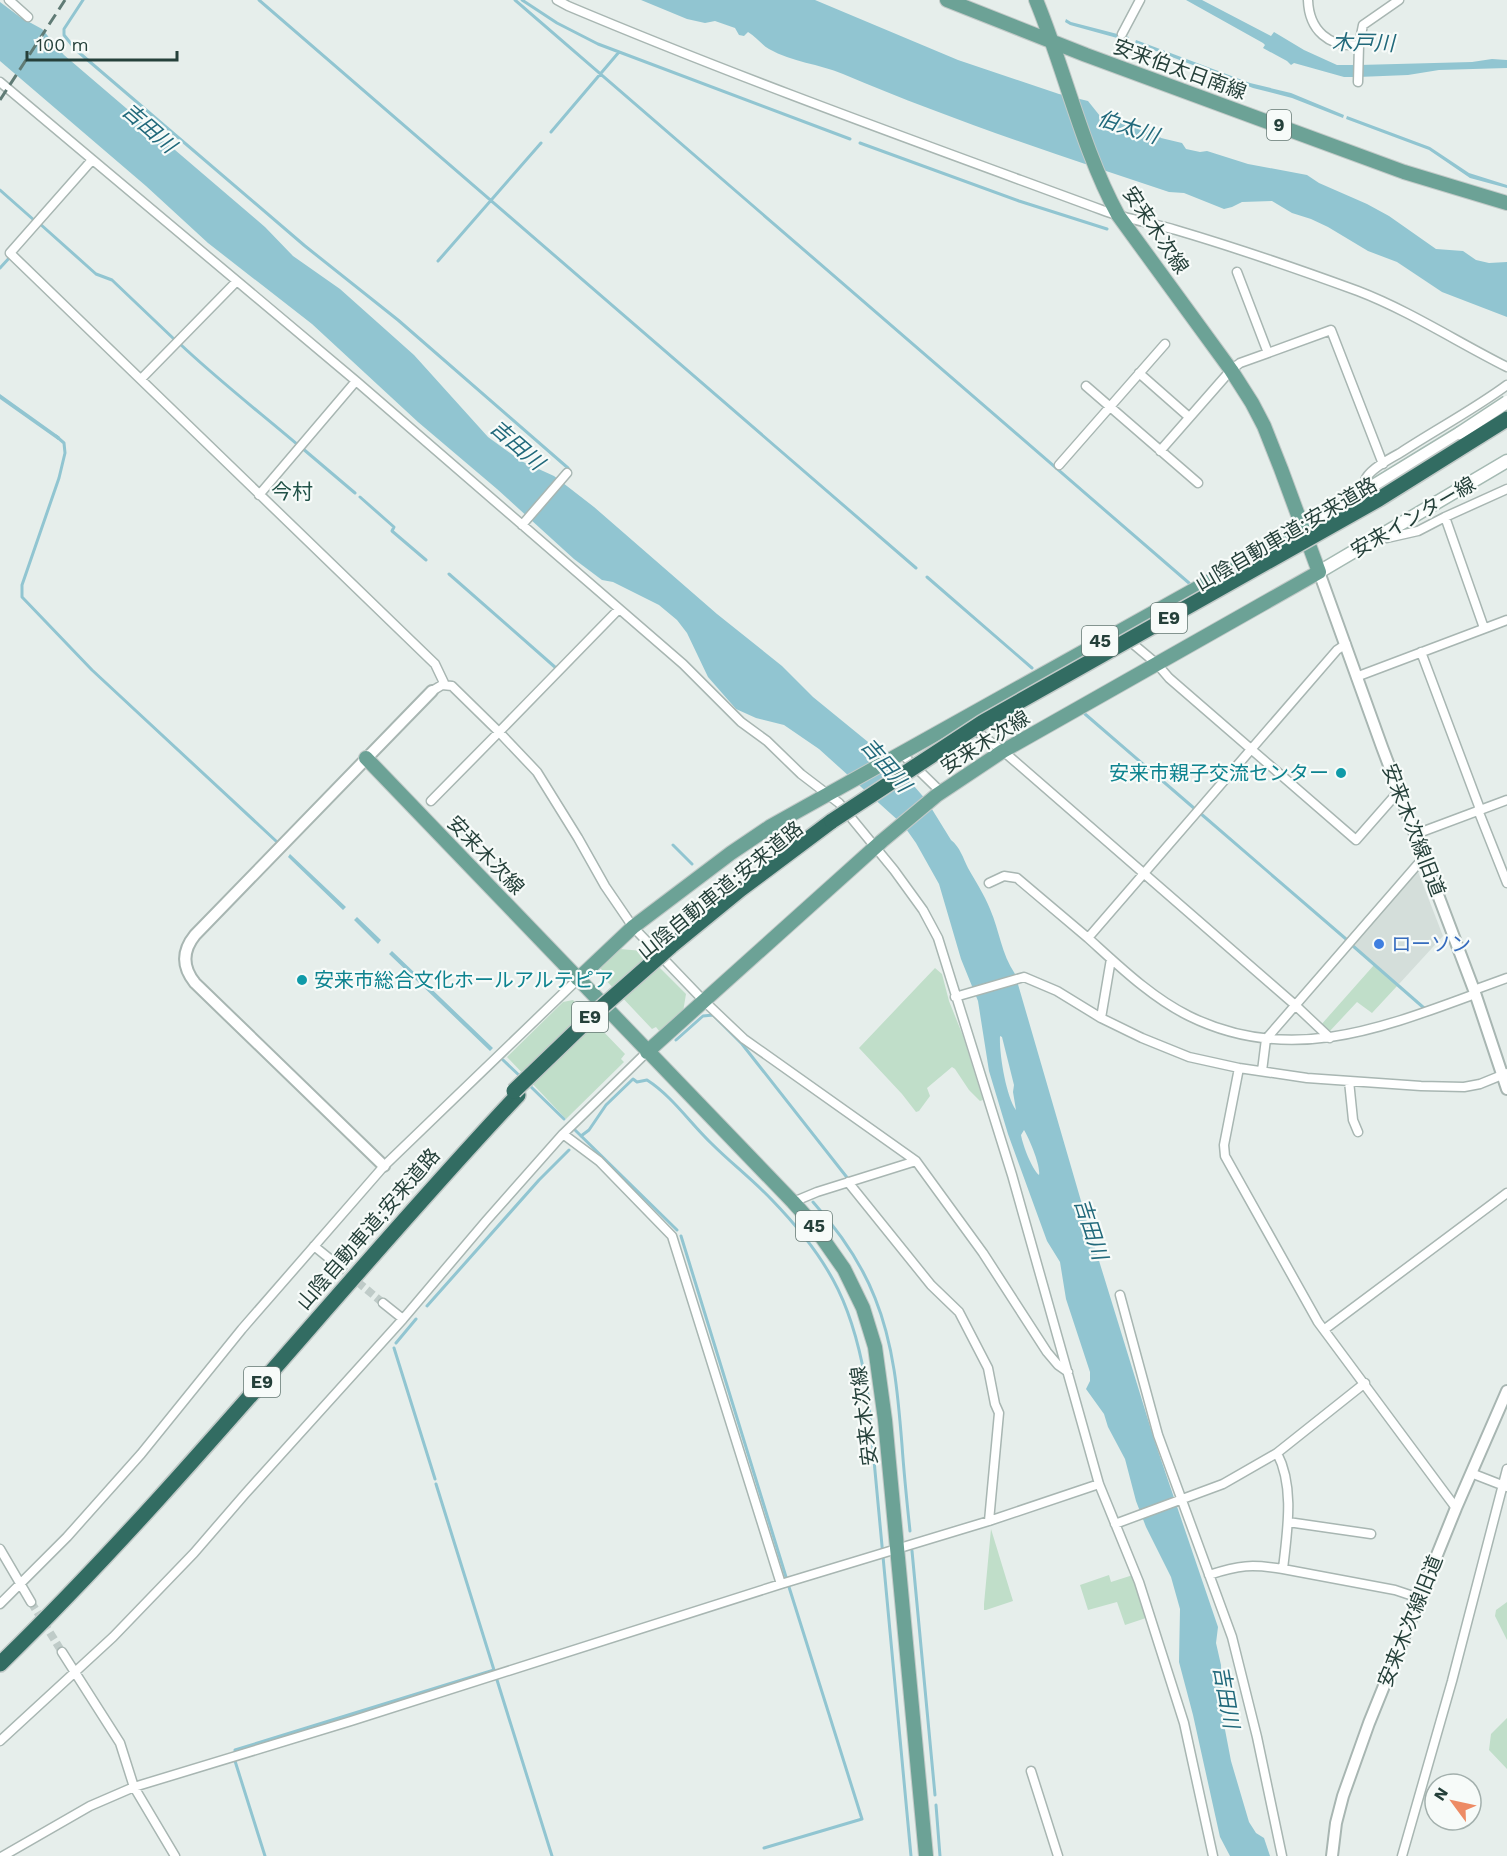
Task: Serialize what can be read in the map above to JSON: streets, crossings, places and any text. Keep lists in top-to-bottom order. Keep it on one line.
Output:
{"streets":{"highway":["山陰自動車道;安来道路","E9"],"main road":["安来伯太日南線","9","安来木次線","安来インター線","45"],"street":["安来木次線旧道"]},"crossings":[["安来伯太日南線","安来木次線"],["安来木次線","安来インター線"],["安来木次線","安来木次線旧道"],["安来インター線","安来木次線旧道"]],"districts":["今村"],"water":["木戸川","伯太川","吉田川"],"places":["安来市親子交流センター","ローソン","安来市総合文化ホールアルテピア"],"scale_bar":"100 m","north":"top left"}
